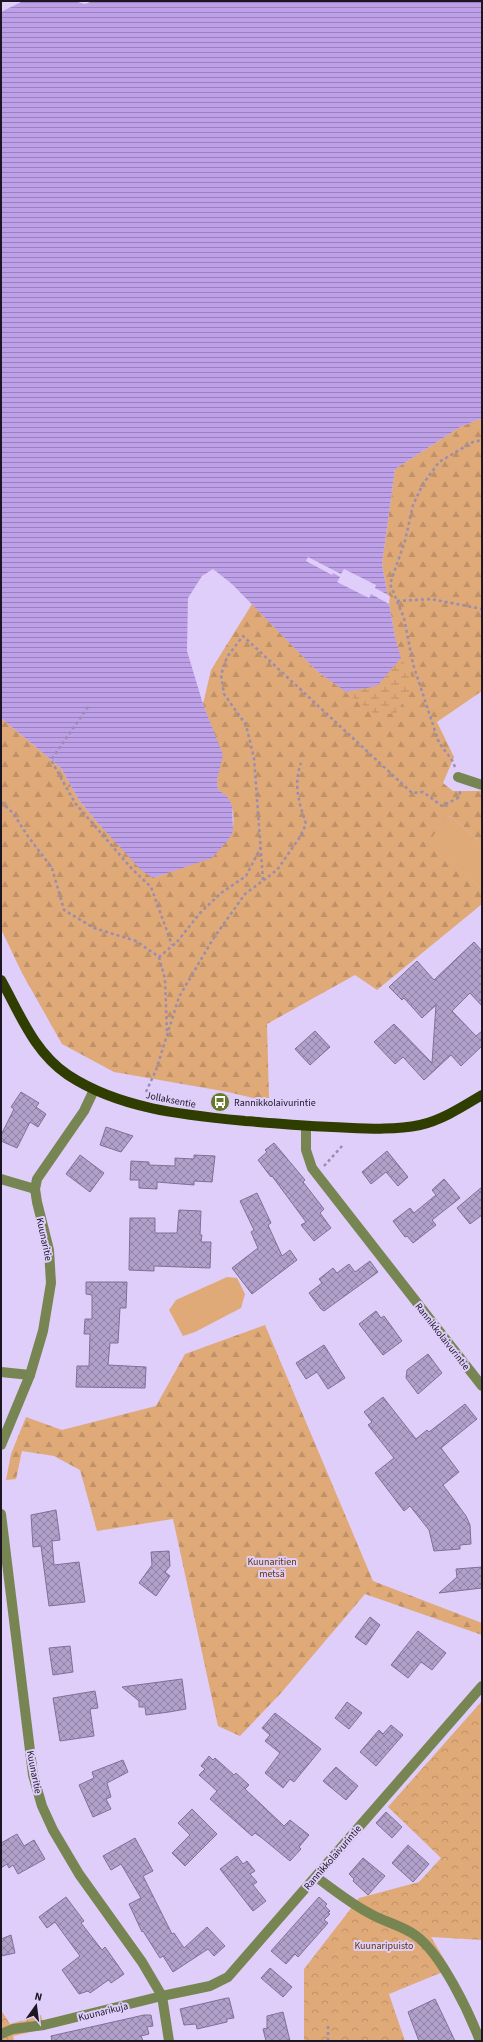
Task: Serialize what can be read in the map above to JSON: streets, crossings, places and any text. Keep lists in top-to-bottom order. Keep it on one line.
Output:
{"streets":{"main road":["Jollaksentie"],"street":["Kuunaritie","Rannikkolaivurintie","Kuunarikuja"]},"crossings":[["Jollaksentie","Rannikkolaivurintie"],["Kuunaritie","Rannikkolaivurintie"],["Kuunaritie","Kuunarikuja"],["Rannikkolaivurintie","Kuunarikuja"]],"parks":["Kuunaritien metsä","Kuunaripuisto"],"places":{"bus stop":["Rannikkolaivurintie"]},"north":"top"}
